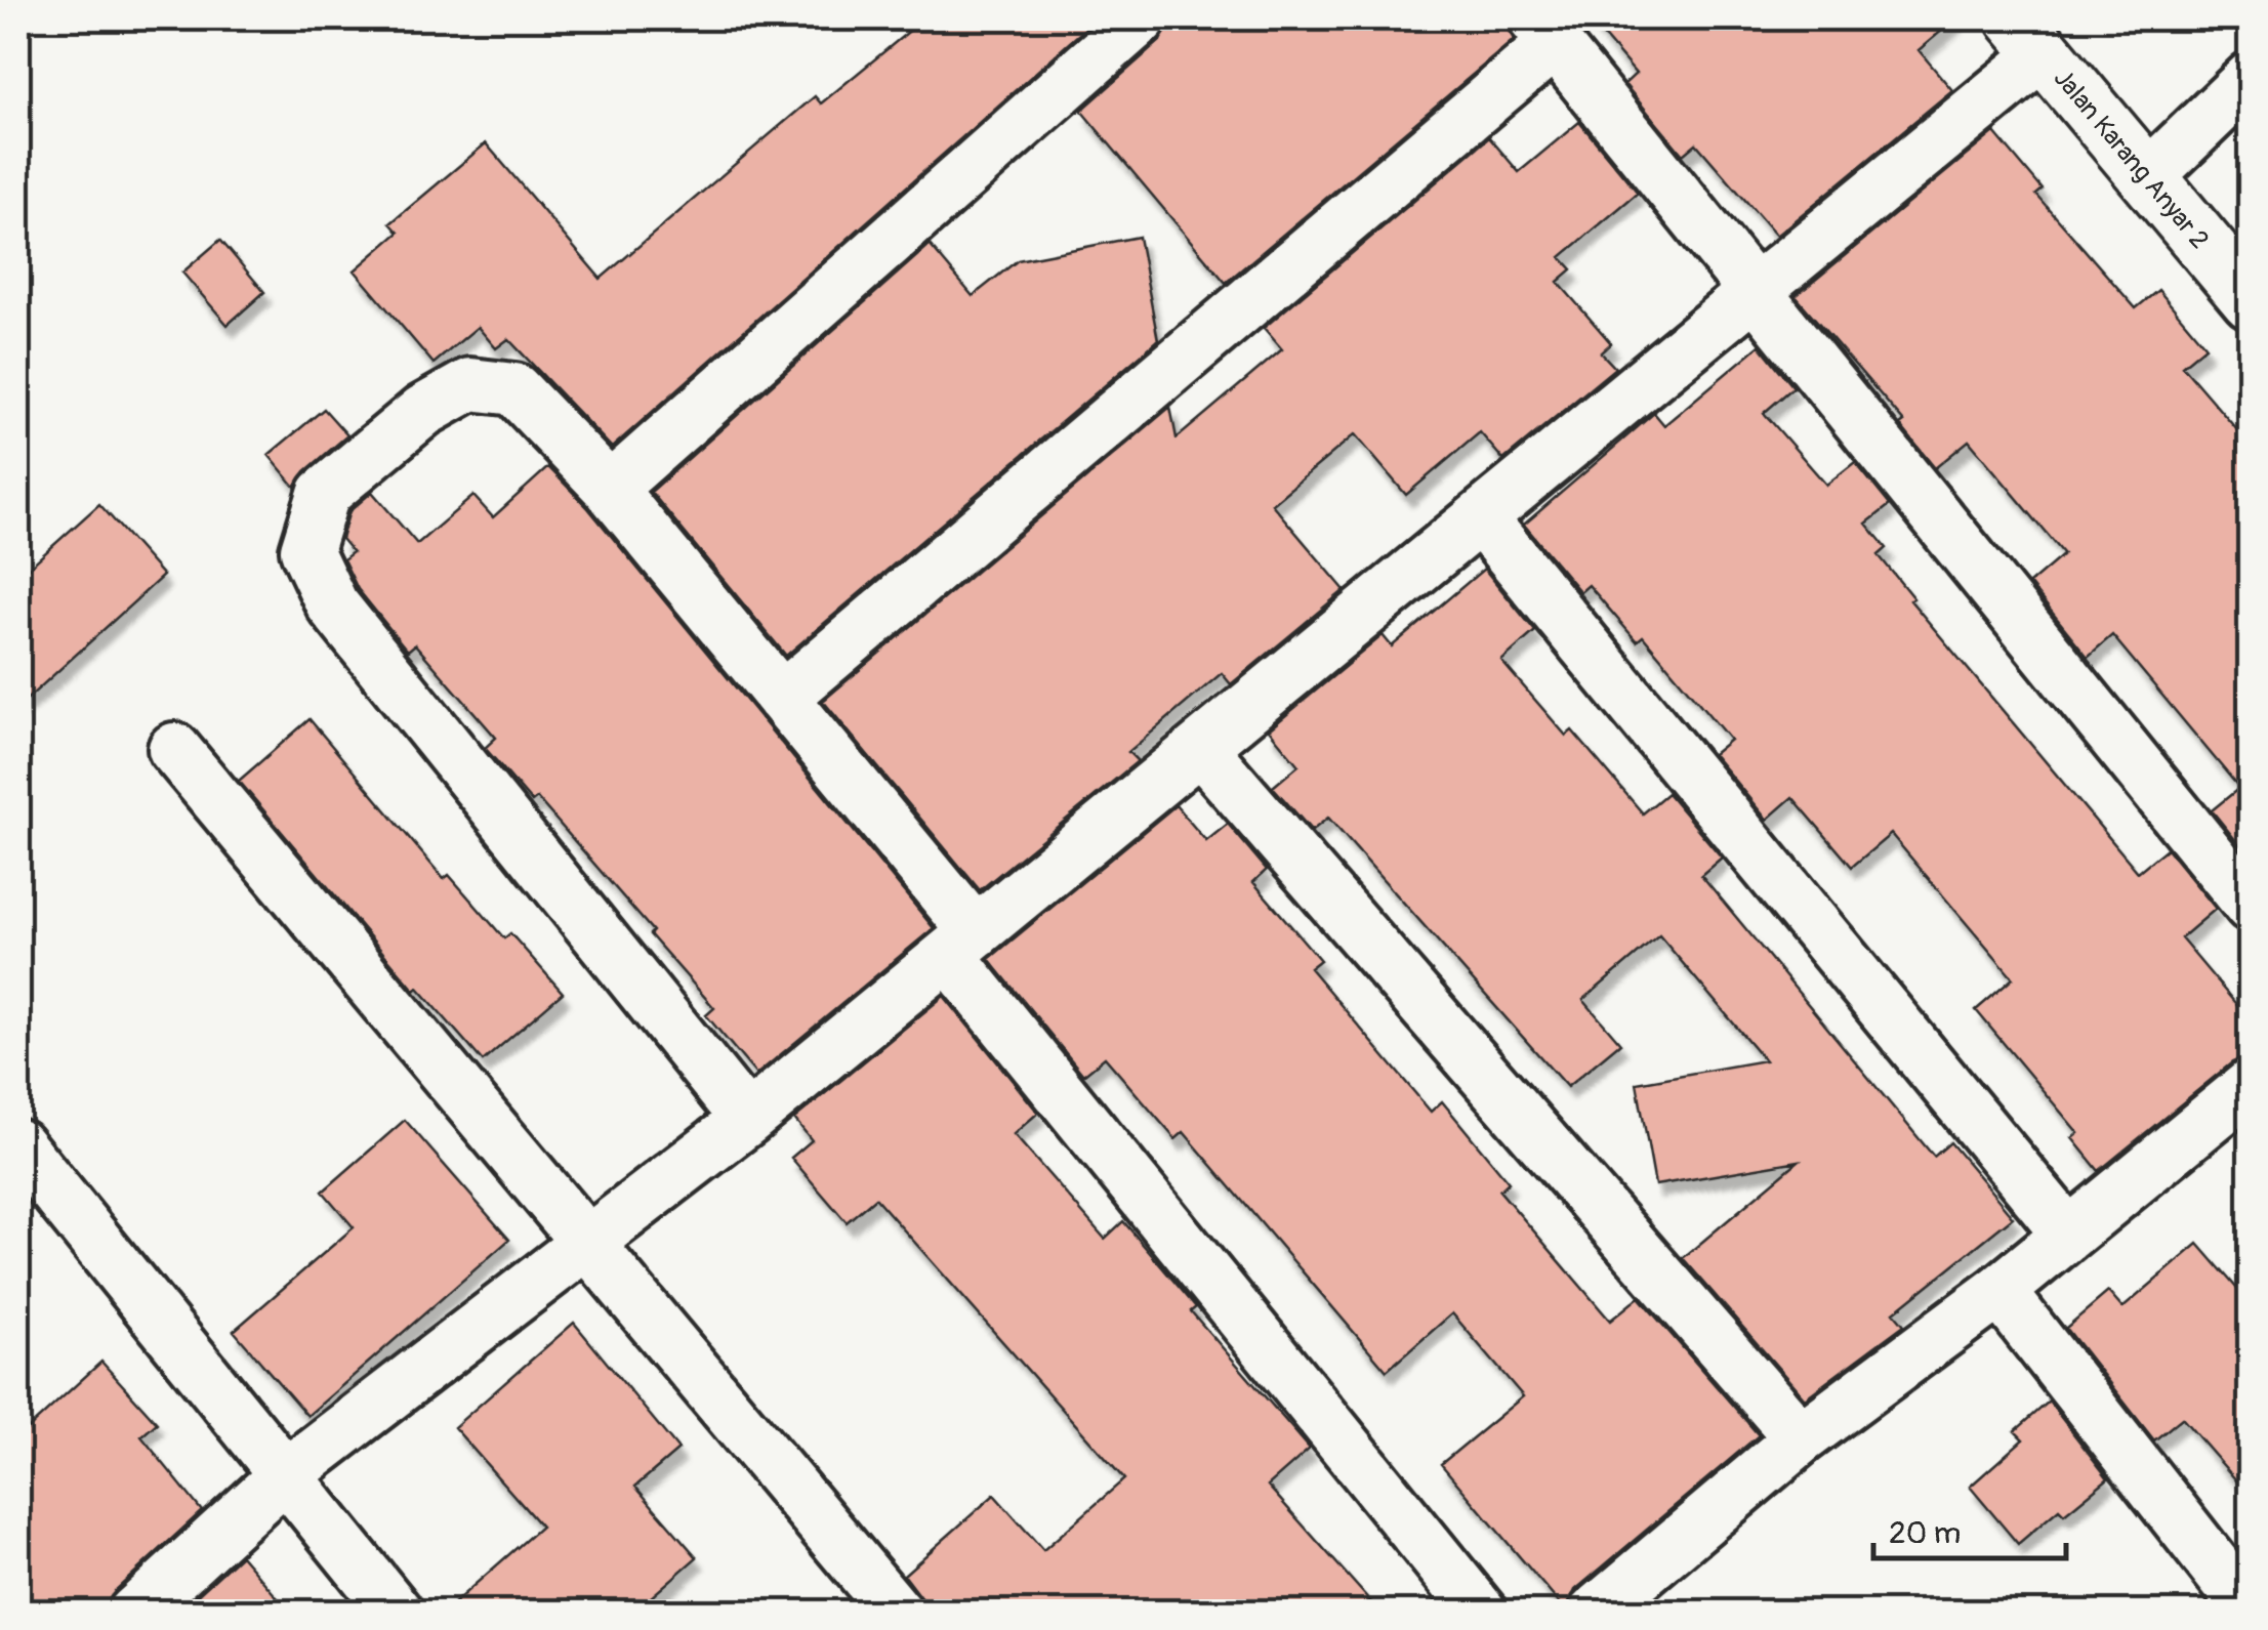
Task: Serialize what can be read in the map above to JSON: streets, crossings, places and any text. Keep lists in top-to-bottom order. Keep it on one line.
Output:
{"streets":{"street":["Jalan Karang Anyar 2"]},"scale_bar":"20 m"}
